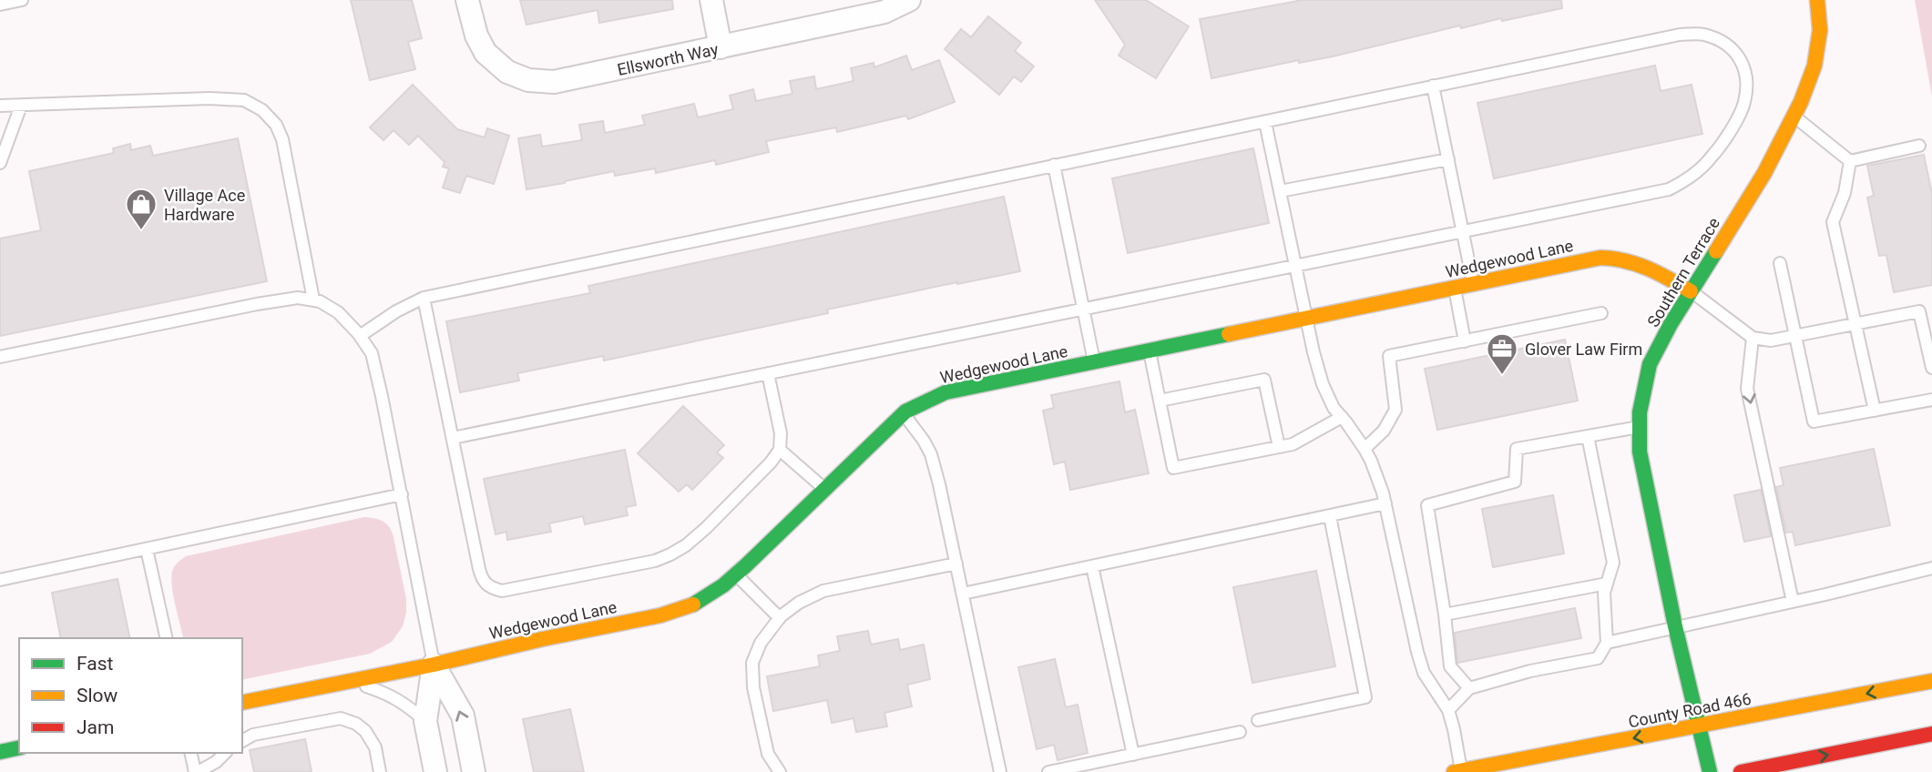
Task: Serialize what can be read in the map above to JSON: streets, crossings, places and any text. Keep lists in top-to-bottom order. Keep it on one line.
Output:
{"streets":{"street":["Ellsworth Way","Wedgewood Lane","Southern Terrace","County Road 466"]},"crossings":[["Wedgewood Lane","Southern Terrace"],["Southern Terrace","County Road 466"]],"places":{"shop":["Village Ace Hardware"],"office":["Glover Law Firm"]},"legend":["Fast","Slow","Jam"]}
